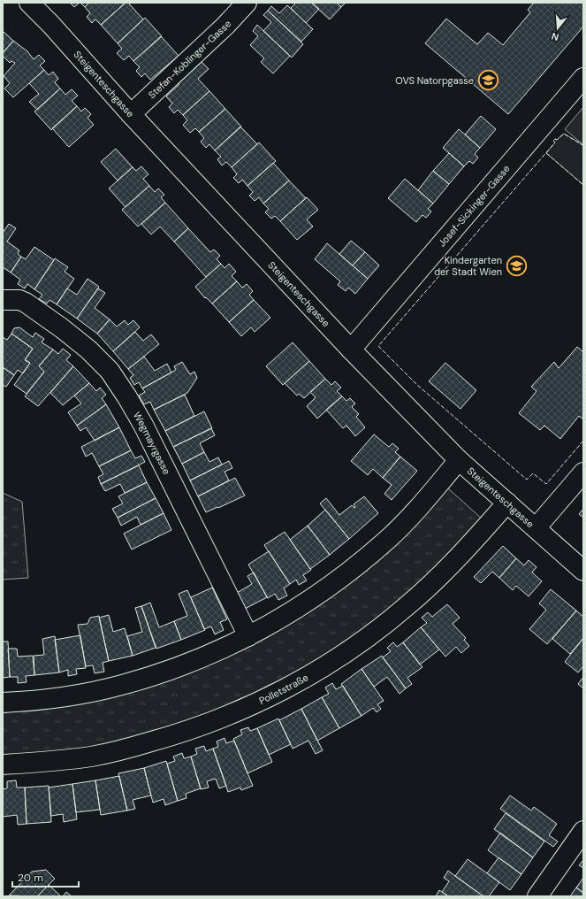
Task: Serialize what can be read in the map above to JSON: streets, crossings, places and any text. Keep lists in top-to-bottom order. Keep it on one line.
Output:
{"streets":{"street":["Stefan-Koblinger-Gasse","Steigenteschgasse","Josef-Sickinger-Gasse","Wegmayrgasse","Polletstraße"]},"crossings":[["Stefan-Koblinger-Gasse","Steigenteschgasse"],["Steigenteschgasse","Josef-Sickinger-Gasse"],["Steigenteschgasse","Polletstraße"]],"places":{"school or university":["OVS Natorpgasse","Kindergarten der Stadt Wien"]},"scale_bar":"20 m","north":"bottom"}
